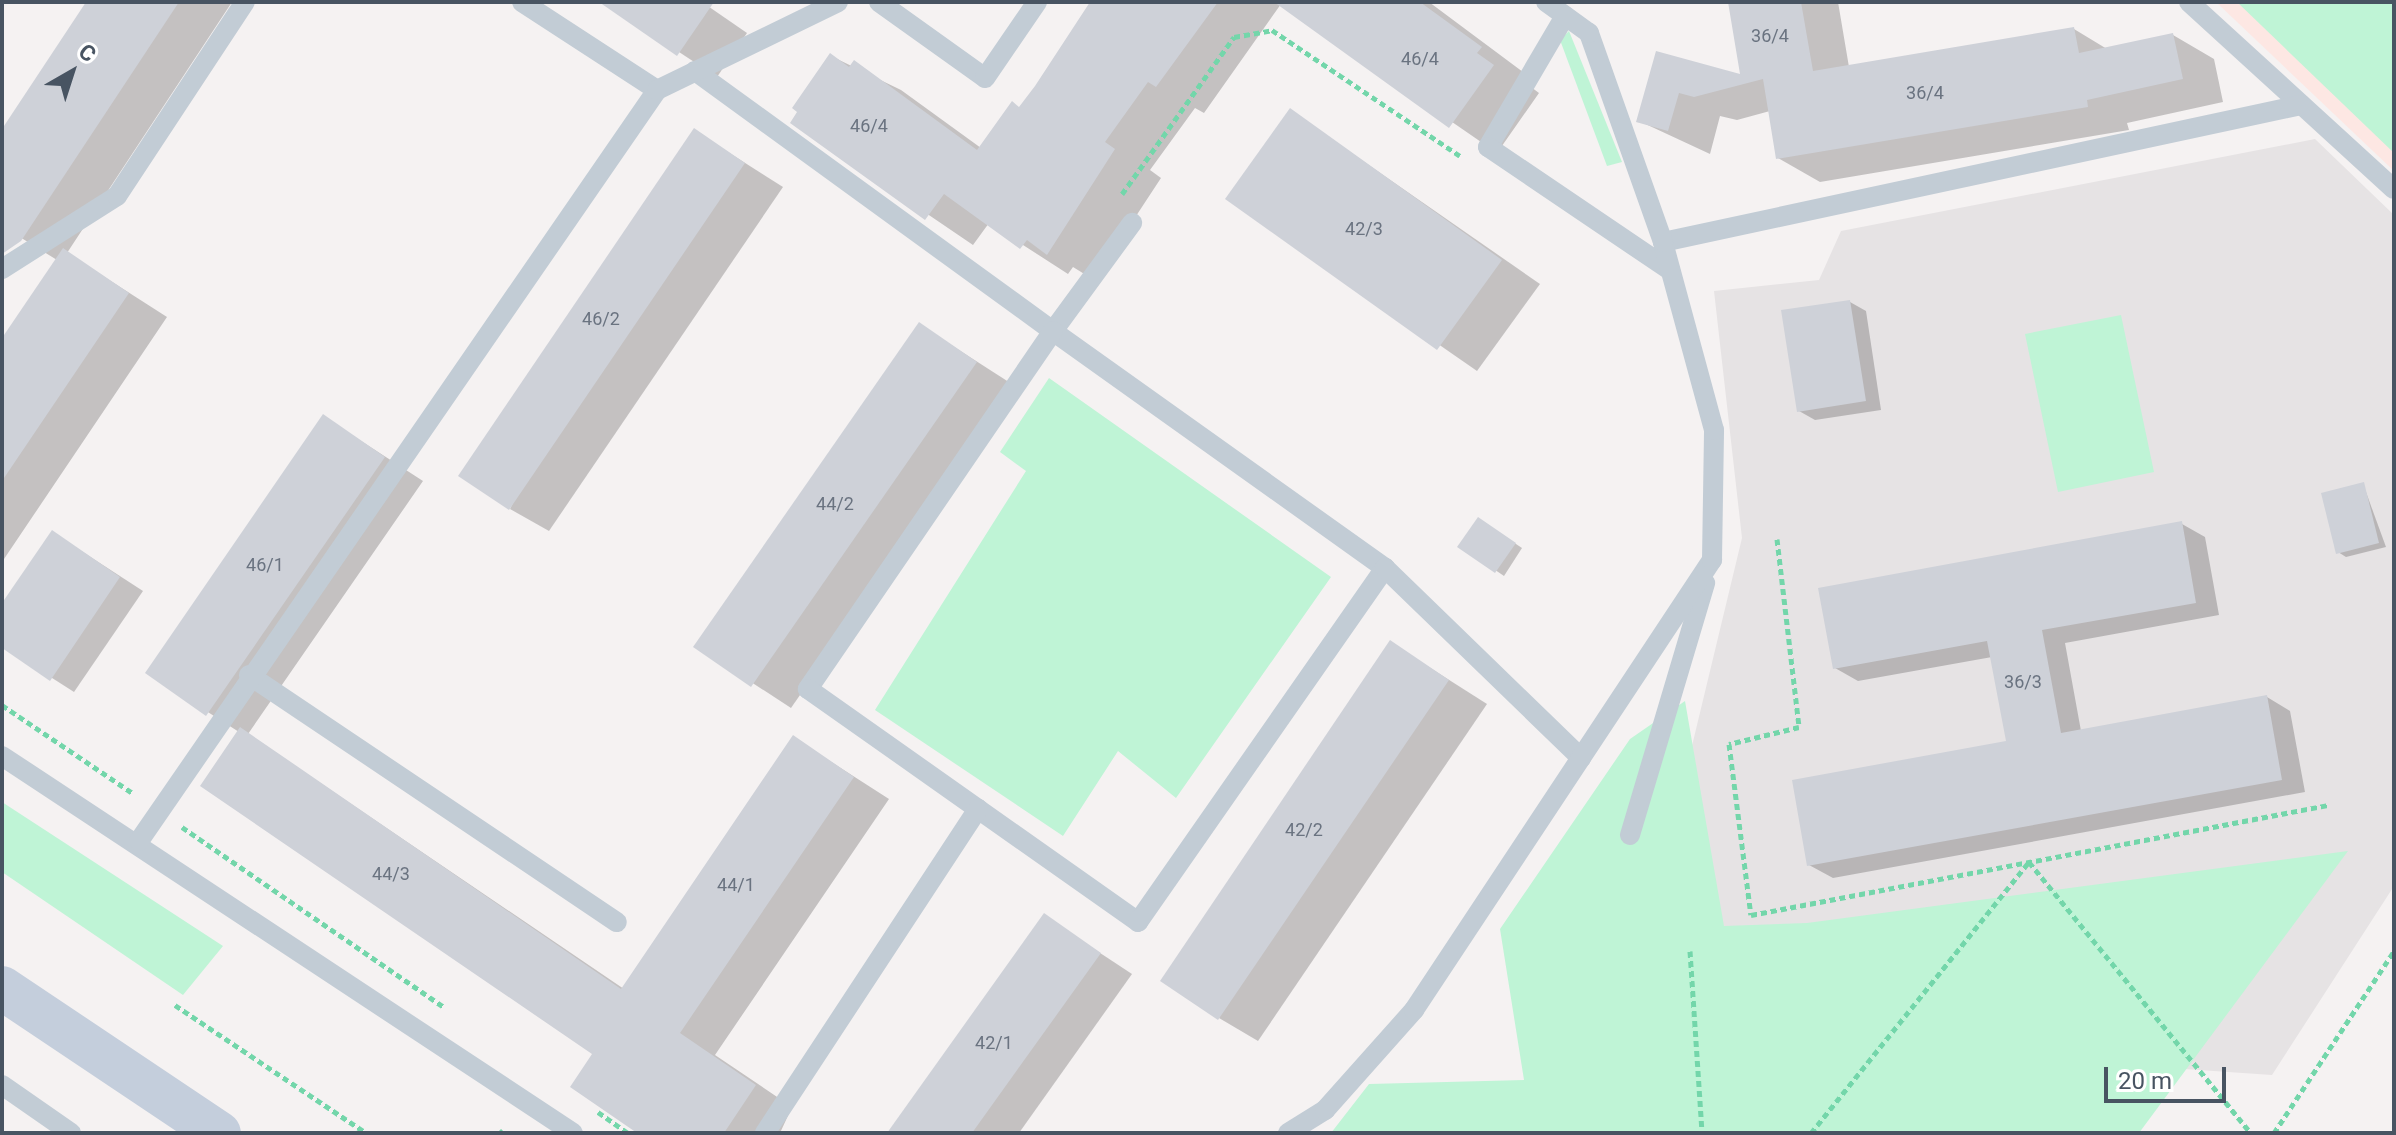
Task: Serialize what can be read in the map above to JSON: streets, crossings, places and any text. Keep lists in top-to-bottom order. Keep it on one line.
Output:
{"house_numbers":["36/4","46/4","36/4","46/4","42/3","46/2","44/2","46/1","36/3","42/2","44/3","44/1","42/1"],"scale_bar":"20 m","north":"top right"}
